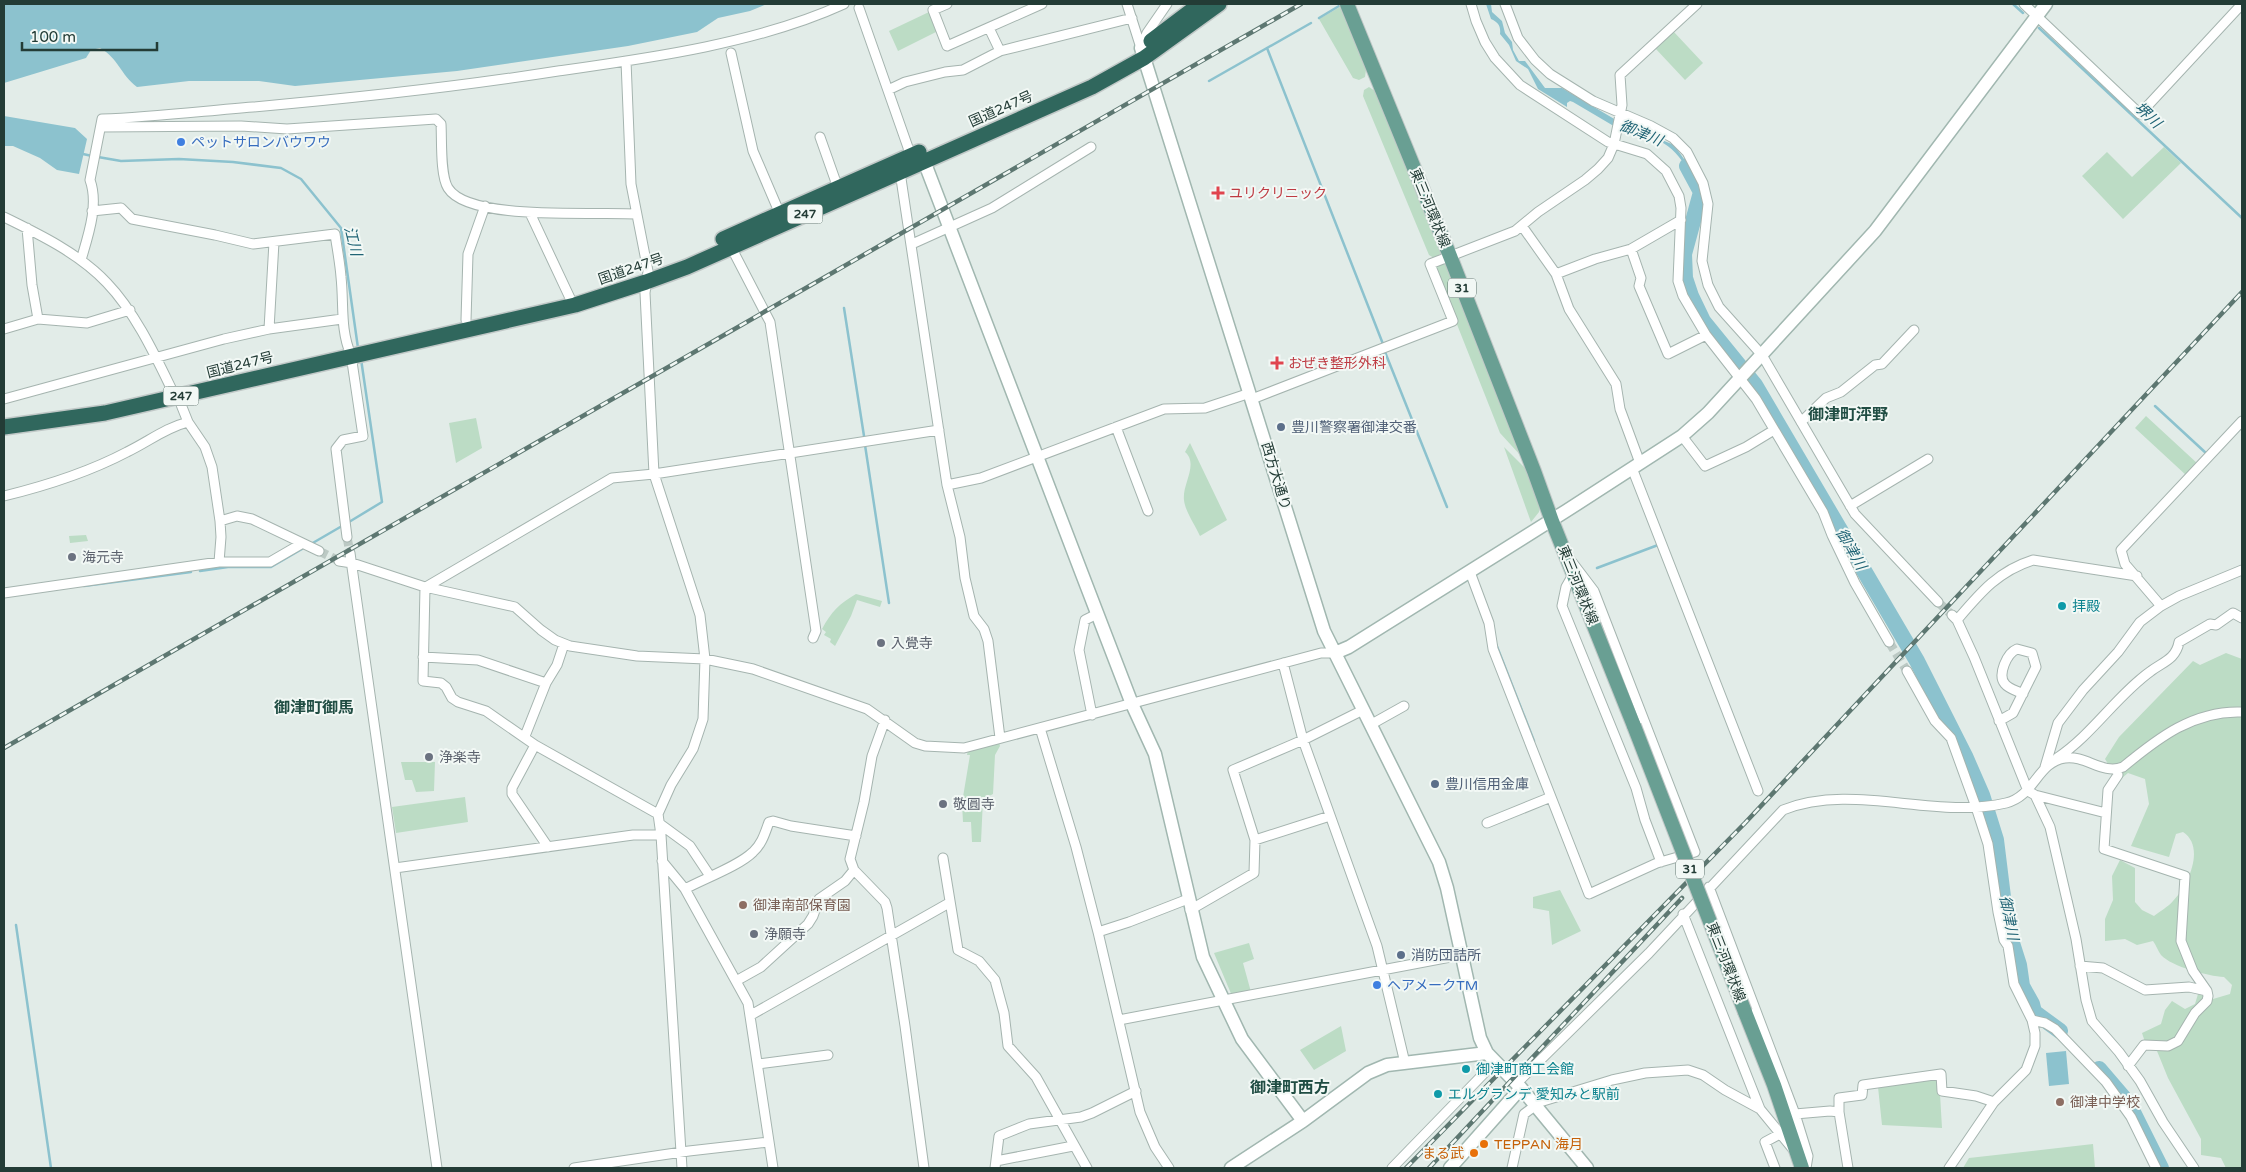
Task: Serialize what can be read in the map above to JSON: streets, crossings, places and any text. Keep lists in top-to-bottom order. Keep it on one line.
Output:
{"streets":{"highway":["国道247号","247"],"main road":["東三河環状線","31"],"street":["西方大通り"]},"crossings":[["国道247号","西方大通り"]],"districts":["御津町泙野","御津町御馬","御津町西方"],"water":["堺川","御津川","江川"],"places":{"other":["ペットサロンバウワウ","豊川警察署御津交番","海元寺","拝殿","入覺寺","浄楽寺","豊川信用金庫","敬圓寺","御津南部保育園","浄願寺","消防団詰所","ヘアメークTM","御津町商工会館","エルグランデ 愛知みと駅前","御津中学校","TEPPAN 海月","まる武"],"health":["ユリクリニック","おぜき整形外科"]},"scale_bar":"100 m"}
